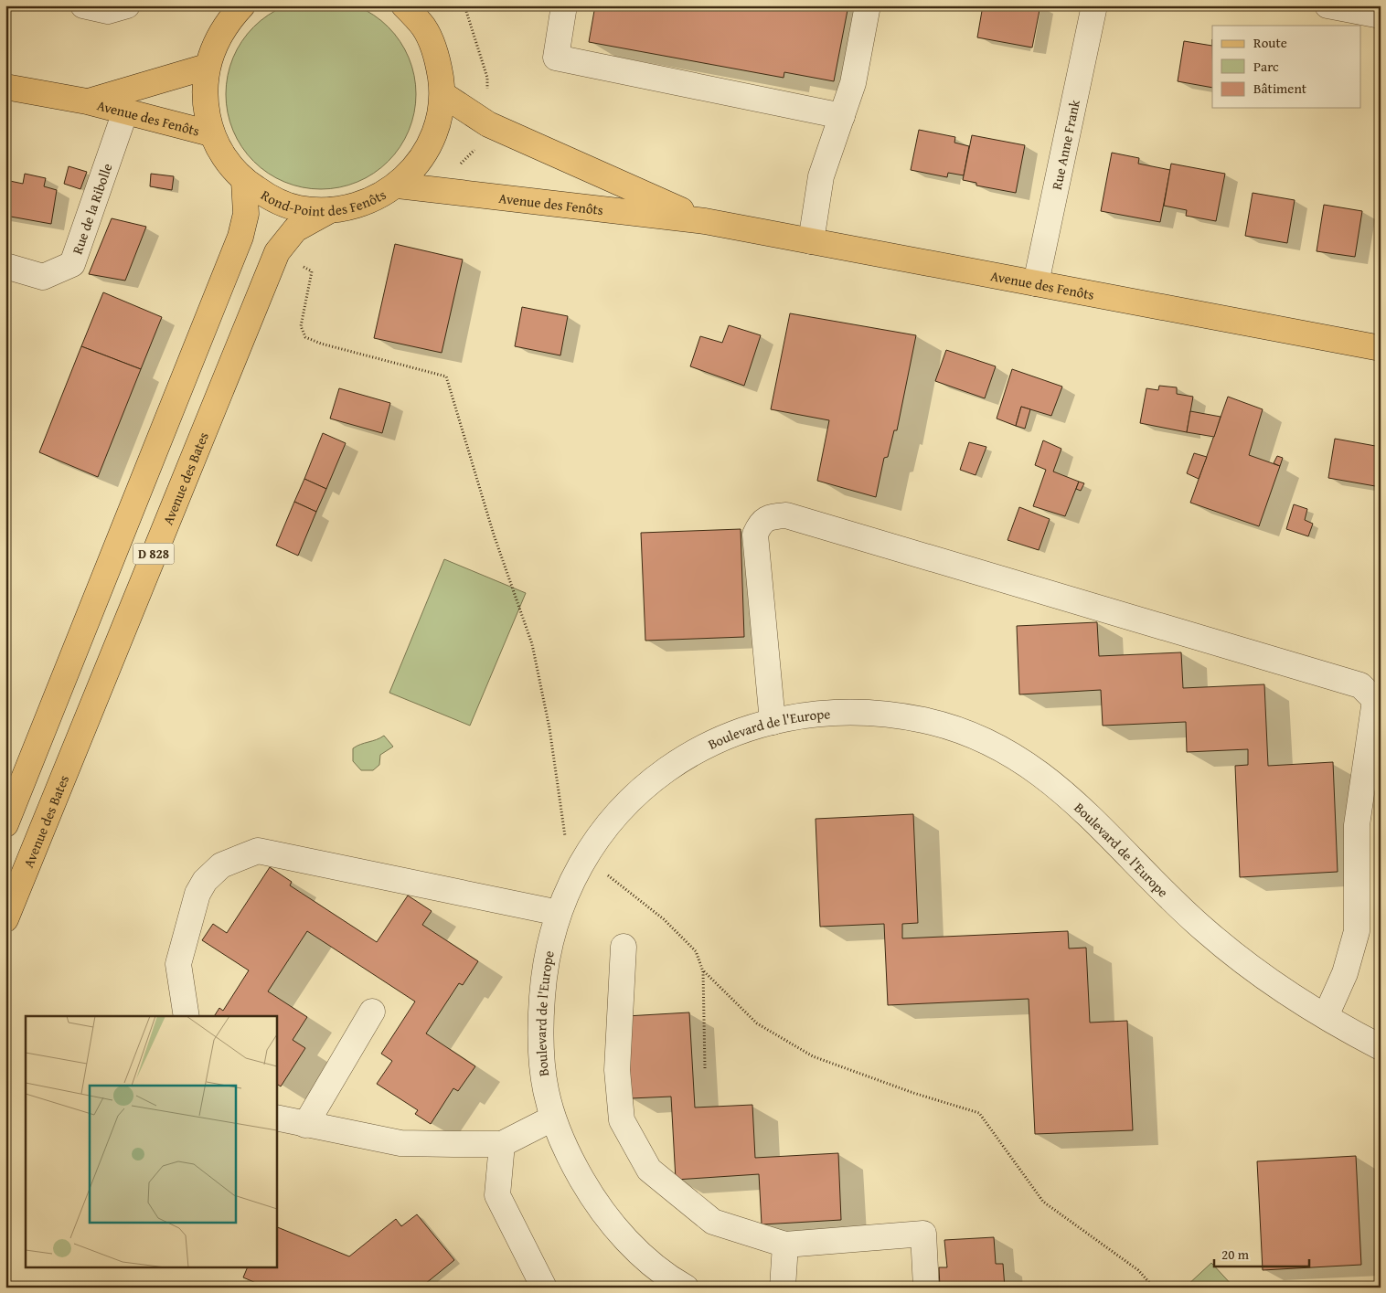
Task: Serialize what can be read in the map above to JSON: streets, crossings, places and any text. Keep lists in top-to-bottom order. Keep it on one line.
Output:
{"streets":{"main road":["Avenue des Fenôts","Rond-Point des Fenôts","Avenue des Bates","D 828"],"street":["Rue Anne Frank","Rue de la Ribolle","Boulevard de l'Europe"]},"crossings":[["Avenue des Fenôts","Rue Anne Frank"],["Avenue des Fenôts","Rond-Point des Fenôts"],["Avenue des Fenôts","Rue de la Ribolle"],["Rond-Point des Fenôts","Avenue des Bates"],["Rond-Point des Fenôts","D 828"]],"legend":["Route","Parc","Bâtiment"],"scale_bar":"20 m"}
